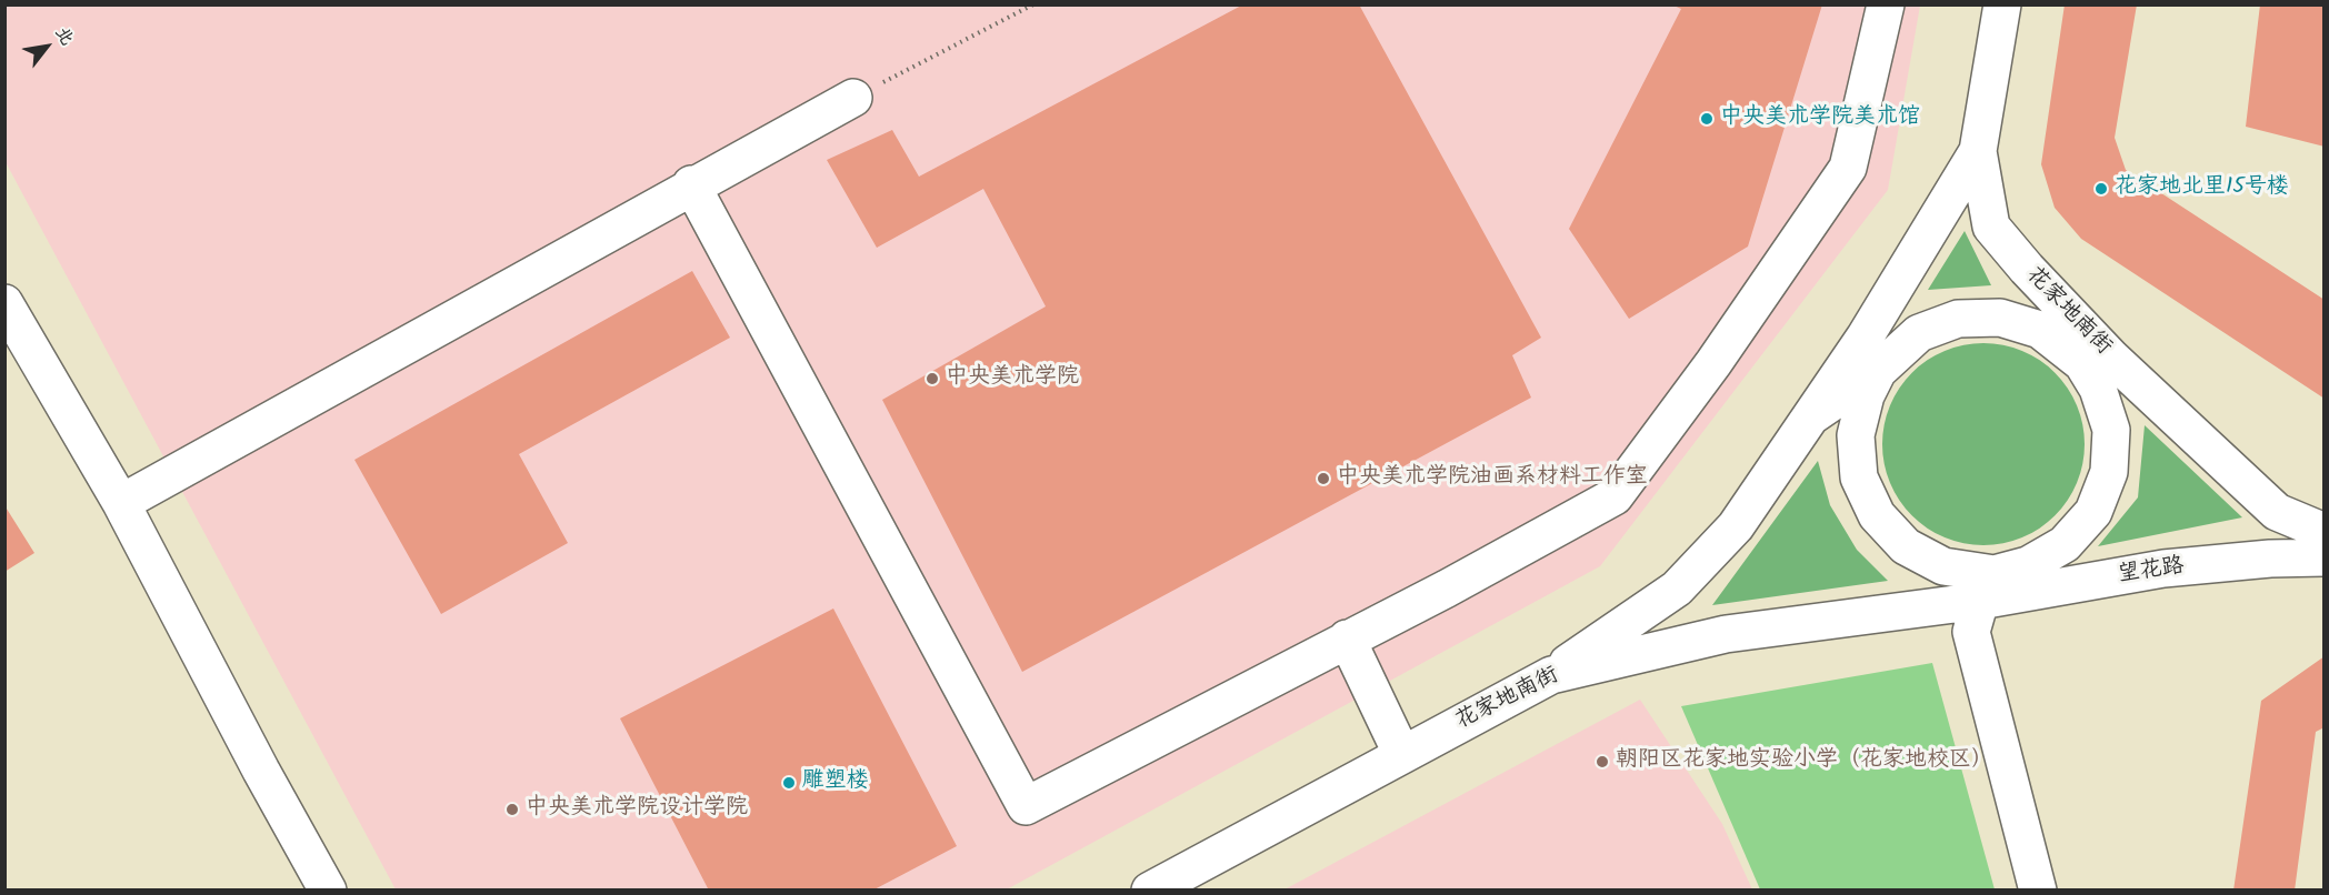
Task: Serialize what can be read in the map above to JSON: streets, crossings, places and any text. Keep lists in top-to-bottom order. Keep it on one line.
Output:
{"streets":{"street":["花家地南街","望花路"]},"crossings":[["花家地南街","望花路"]],"places":["中央美术学院美术馆","花家地北里15号楼","中央美术学院","中央美术学院油画系材料工作室","朝阳区花家地实验小学（花家地校区）","雕塑楼","中央美术学院设计学院"],"north":"top right"}
